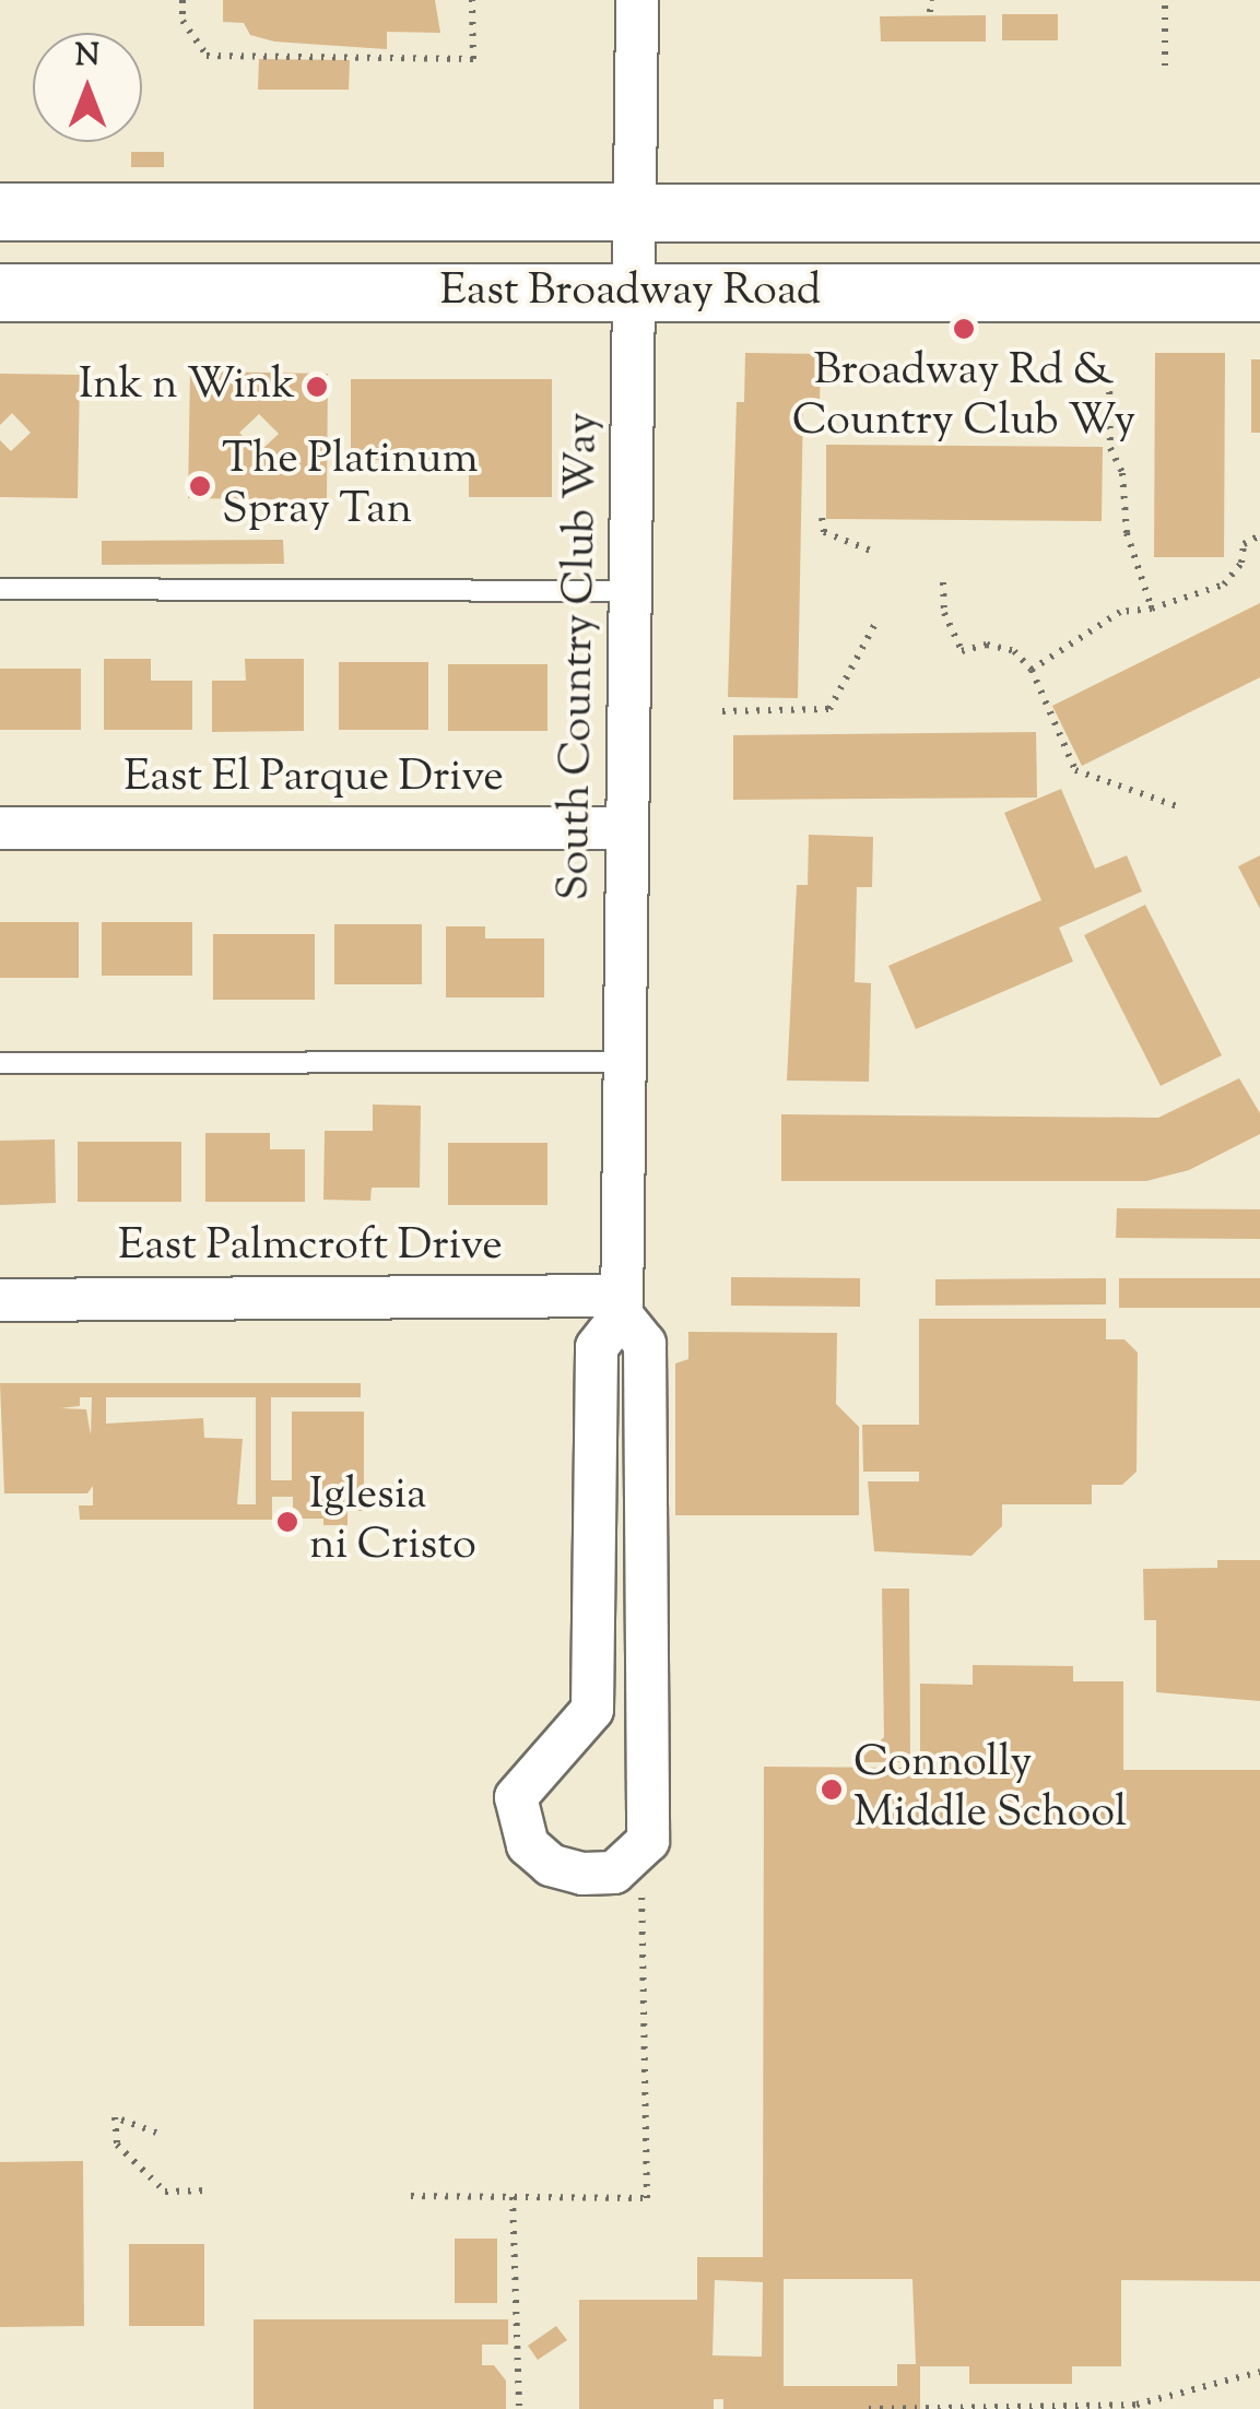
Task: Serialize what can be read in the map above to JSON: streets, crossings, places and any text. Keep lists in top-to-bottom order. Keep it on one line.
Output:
{"streets":{"main road":["East Broadway Road"],"street":["South Country Club Way","East El Parque Drive","East Palmcroft Drive"]},"crossings":[["East Broadway Road","South Country Club Way"],["South Country Club Way","East El Parque Drive"],["South Country Club Way","East Palmcroft Drive"]],"places":["Broadway Rd & Country Club Wy","Ink n Wink","The Platinum Spray Tan","Iglesia ni Cristo","Connolly Middle School"],"north":"top"}
